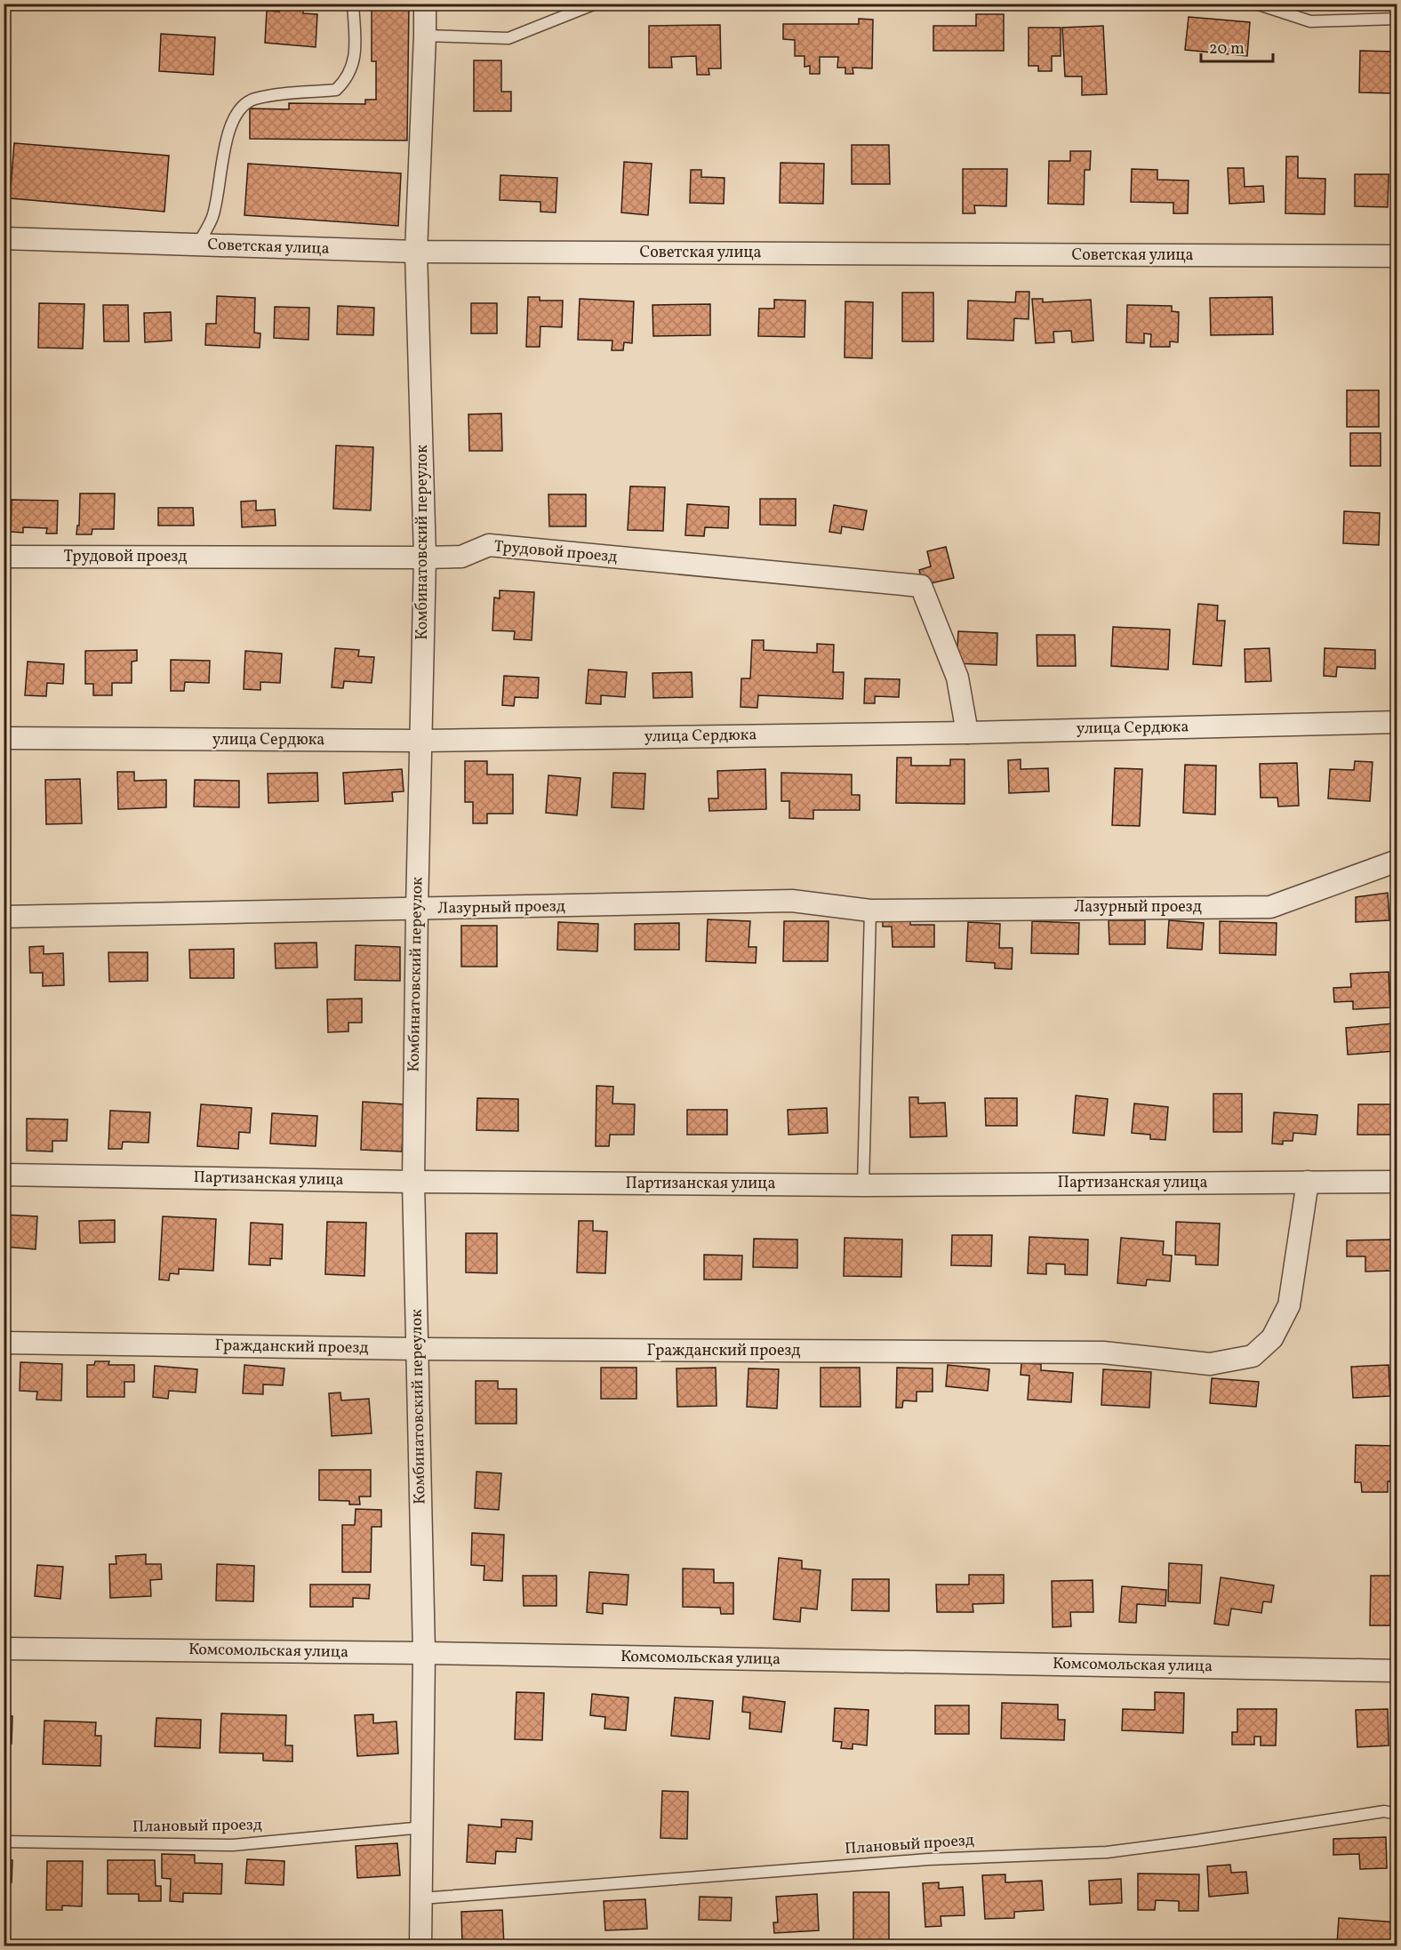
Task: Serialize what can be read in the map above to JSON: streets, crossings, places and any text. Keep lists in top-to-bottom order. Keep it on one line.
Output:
{"streets":{"street":["Советская улица","Комбинатовский переулок","Трудовой проезд","улица Сердюка","Лазурный проезд","Партизанская улица","Гражданский проезд","Комсомольская улица"],"lane":["Плановый проезд"]},"crossings":[["Советская улица","Комбинатовский переулок"],["Комбинатовский переулок","Трудовой проезд"],["Комбинатовский переулок","улица Сердюка"],["Комбинатовский переулок","Лазурный проезд"],["Комбинатовский переулок","Партизанская улица"],["Комбинатовский переулок","Гражданский проезд"],["Комбинатовский переулок","Комсомольская улица"],["Комбинатовский переулок","Плановый проезд"],["Трудовой проезд","улица Сердюка"],["Партизанская улица","Гражданский проезд"]],"scale_bar":"20 m"}
